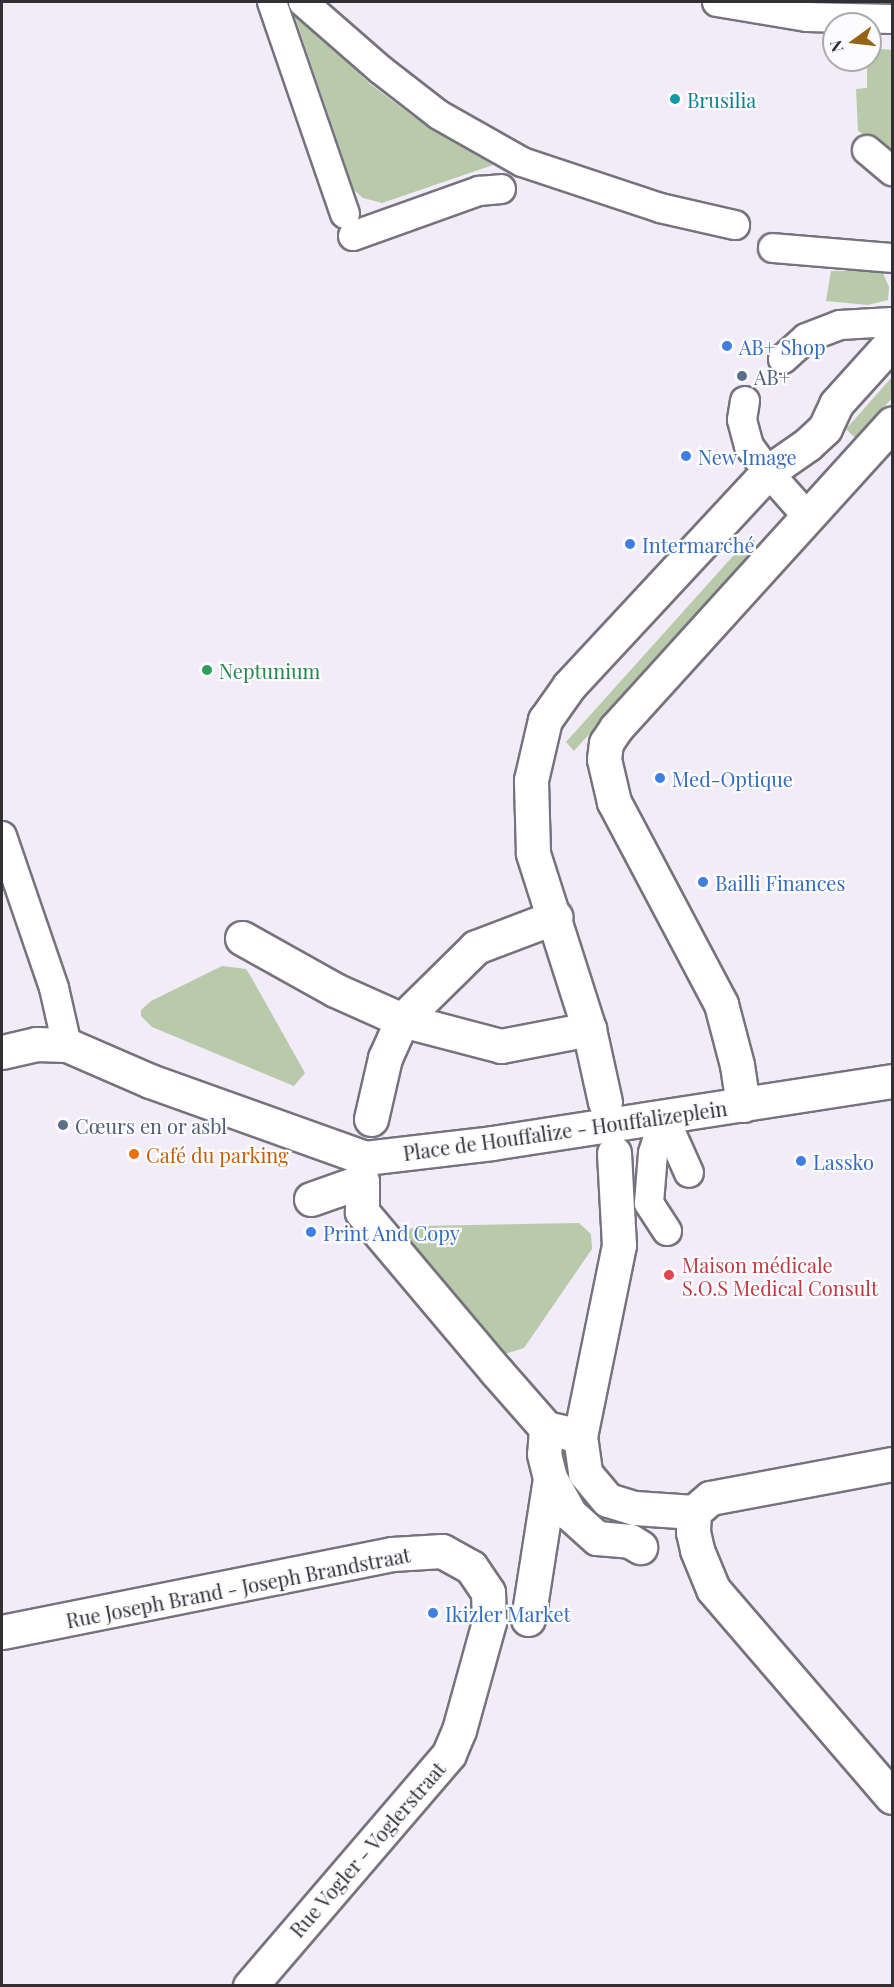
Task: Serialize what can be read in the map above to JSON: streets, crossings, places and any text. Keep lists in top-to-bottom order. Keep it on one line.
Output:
{"streets":{"street":["Place de Houffalize - Houffalizeplein","Rue Joseph Brand - Joseph Brandstraat","Rue Vogler - Voglerstraat"]},"crossings":[["Rue Joseph Brand - Joseph Brandstraat","Rue Vogler - Voglerstraat"]],"places":["Brusilia","AB+ Shop","AB+","New Image","Intermarché","Neptunium","Med-Optique","Bailli Finances","Cœurs en or asbl","Café du parking","Lassko","Print And Copy","Maison médicale S.O.S Medical Consult","Ikizler Market"],"north":"left"}
